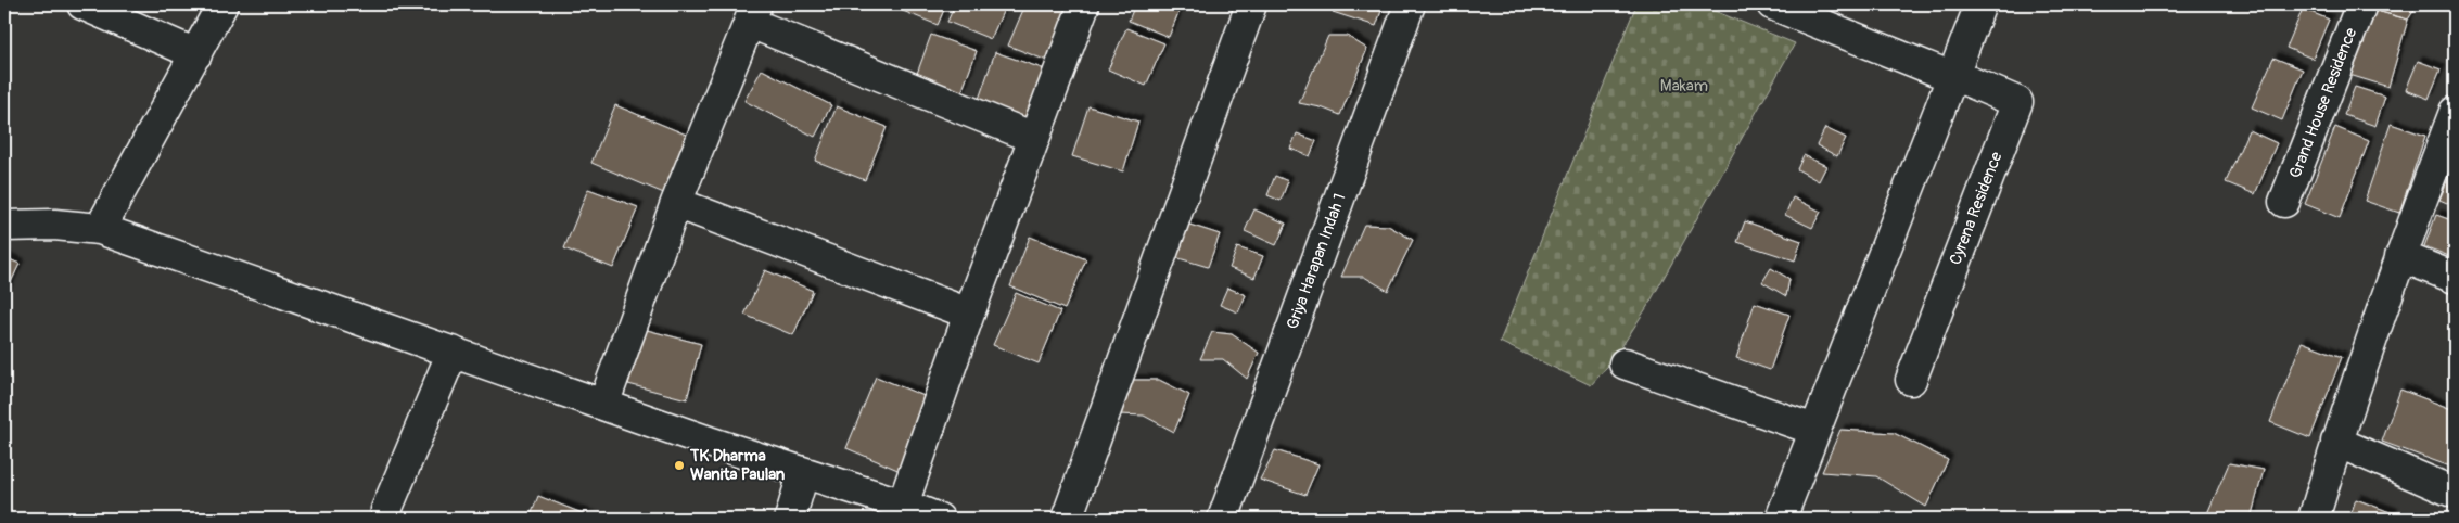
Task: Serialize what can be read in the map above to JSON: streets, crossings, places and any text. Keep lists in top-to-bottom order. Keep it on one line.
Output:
{"streets":{"street":["Grand House Residence","Cyrena Residence","Griya Harapan Indah 1"]},"parks":["Makam"],"places":["TK Dharma Wanita Paulan"]}
